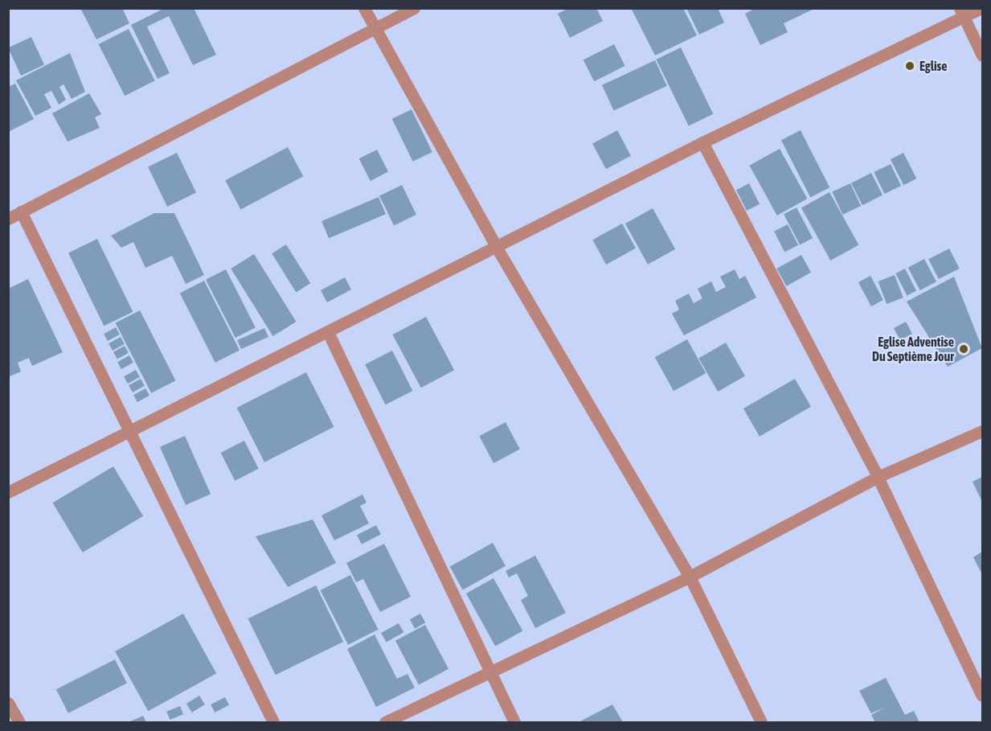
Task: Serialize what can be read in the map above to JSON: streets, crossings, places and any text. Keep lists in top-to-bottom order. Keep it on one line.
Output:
{"places":["Eglise","Eglise Adventise Du Septième Jour"]}
